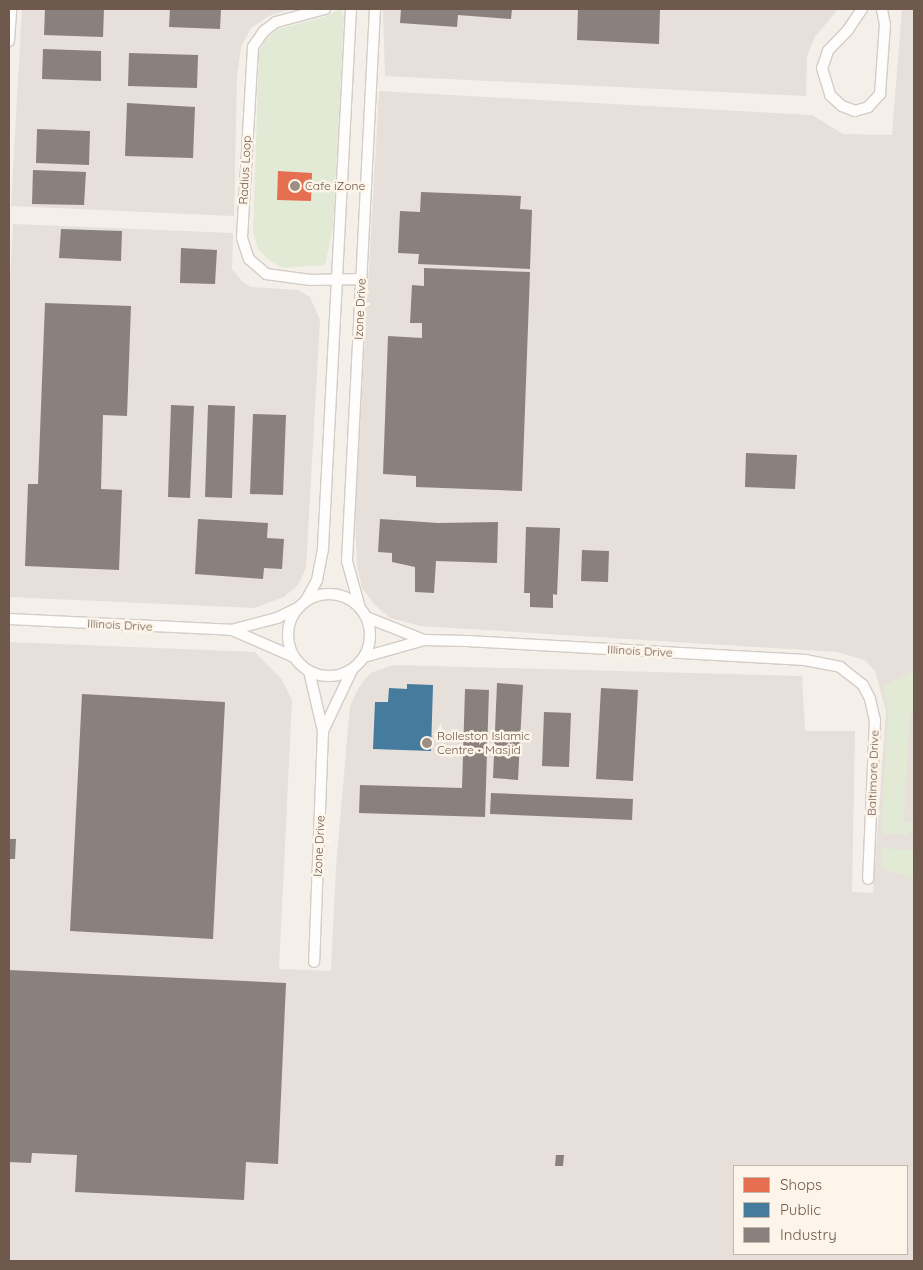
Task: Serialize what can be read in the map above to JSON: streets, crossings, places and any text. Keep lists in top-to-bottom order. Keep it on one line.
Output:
{"streets":{"street":["Radius Loop","Izone Drive","Illinois Drive","Baltimore Drive"]},"crossings":[["Radius Loop","Izone Drive"],["Izone Drive","Illinois Drive"],["Illinois Drive","Baltimore Drive"]],"places":["Cafe iZone","Rolleston Islamic Centre - Masjid"],"legend":["Shops","Public","Industry"]}
